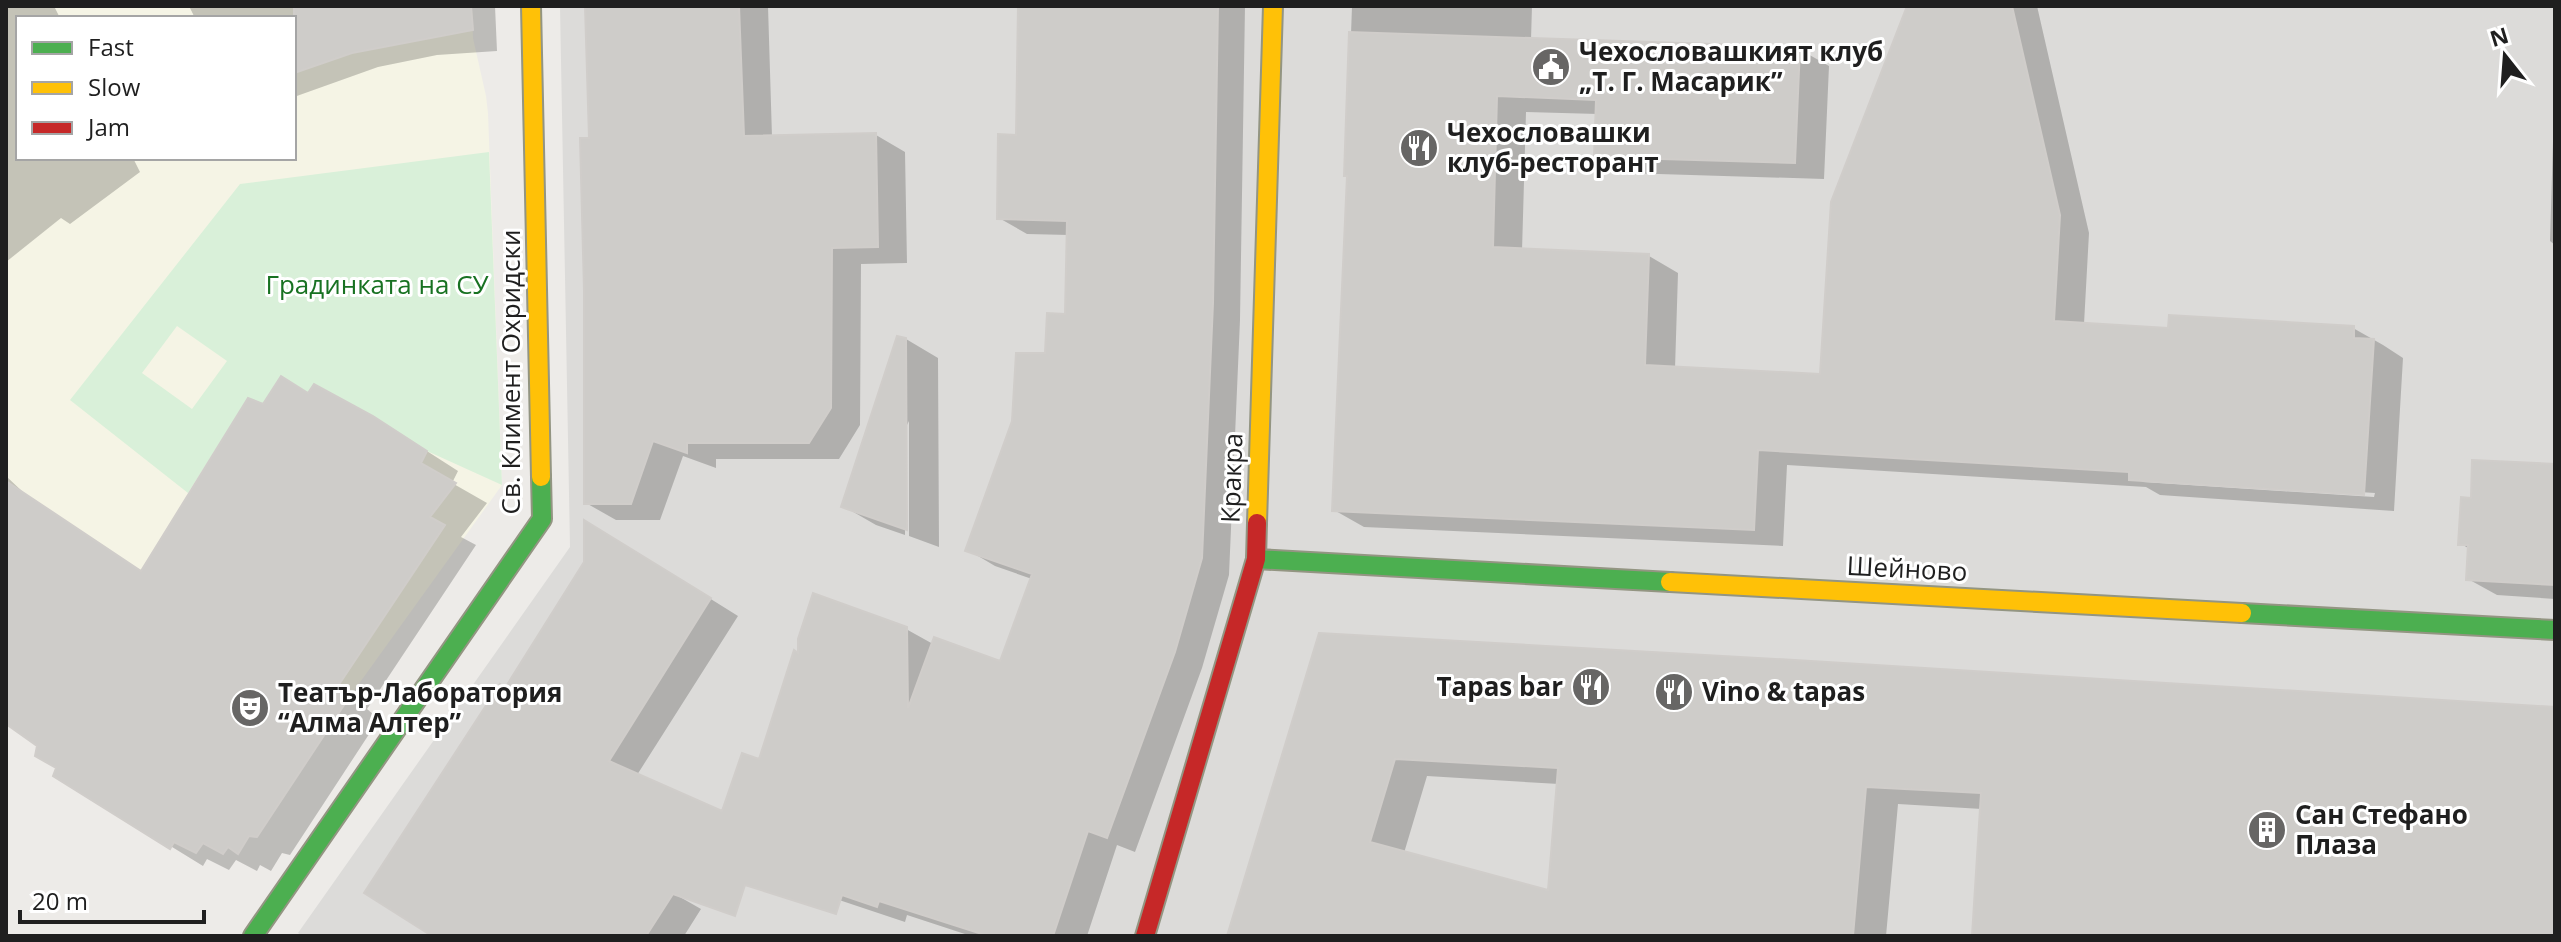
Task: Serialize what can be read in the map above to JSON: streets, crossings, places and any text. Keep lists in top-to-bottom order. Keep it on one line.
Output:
{"streets":{"street":["Св. Климент Охридски","Кракра","Шейново"]},"crossings":[["Кракра","Шейново"]],"parks":["Градинката на СУ"],"places":{"public building":["Чехословашкият клуб „Т. Г. Масарик”"],"restaurant":["Чехословашки клуб-ресторант","Tapas bar","Vino & tapas"],"theatre":["Театър-Лаборатория “Алма Алтер”"],"building":["Сан Стефано Плаза"]},"legend":["Fast","Slow","Jam"],"scale_bar":"20 m","north":"top"}
